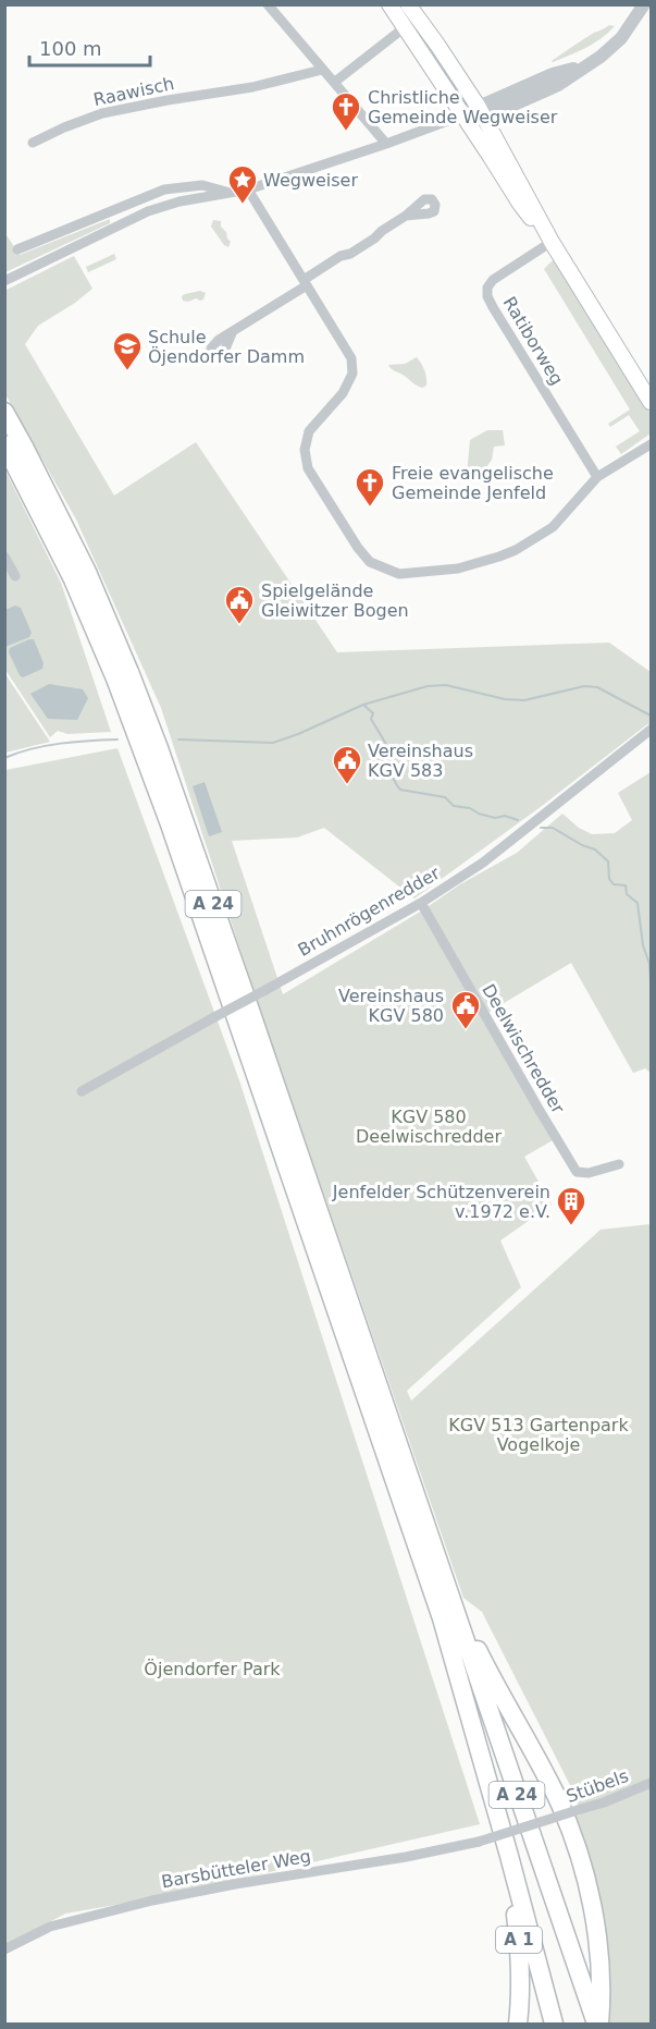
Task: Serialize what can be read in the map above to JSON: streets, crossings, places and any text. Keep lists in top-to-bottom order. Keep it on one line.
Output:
{"streets":{"highway":["A 24","A 1"],"street":["Raawisch","Ratiborweg","Bruhnrögenredder","Deelwischredder","Stübels","Barsbütteler Weg"]},"crossings":[["A 24","A 1"],["Bruhnrögenredder","Deelwischredder"],["Stübels","Barsbütteler Weg"]],"parks":["KGV 580 Deelwischredder","KGV 513 Gartenpark Vogelkoje","Öjendorfer Park"],"places":{"church":["Christliche Gemeinde Wegweiser","Freie evangelische Gemeinde Jenfeld"],"place":["Wegweiser"],"school or university":["Schule Öjendorfer Damm"],"public building":["Spielgelände Gleiwitzer Bogen","Vereinshaus KGV 583","Vereinshaus KGV 580"],"building":["Jenfelder Schützenverein v.1972 e.V."]},"scale_bar":"100 m"}
